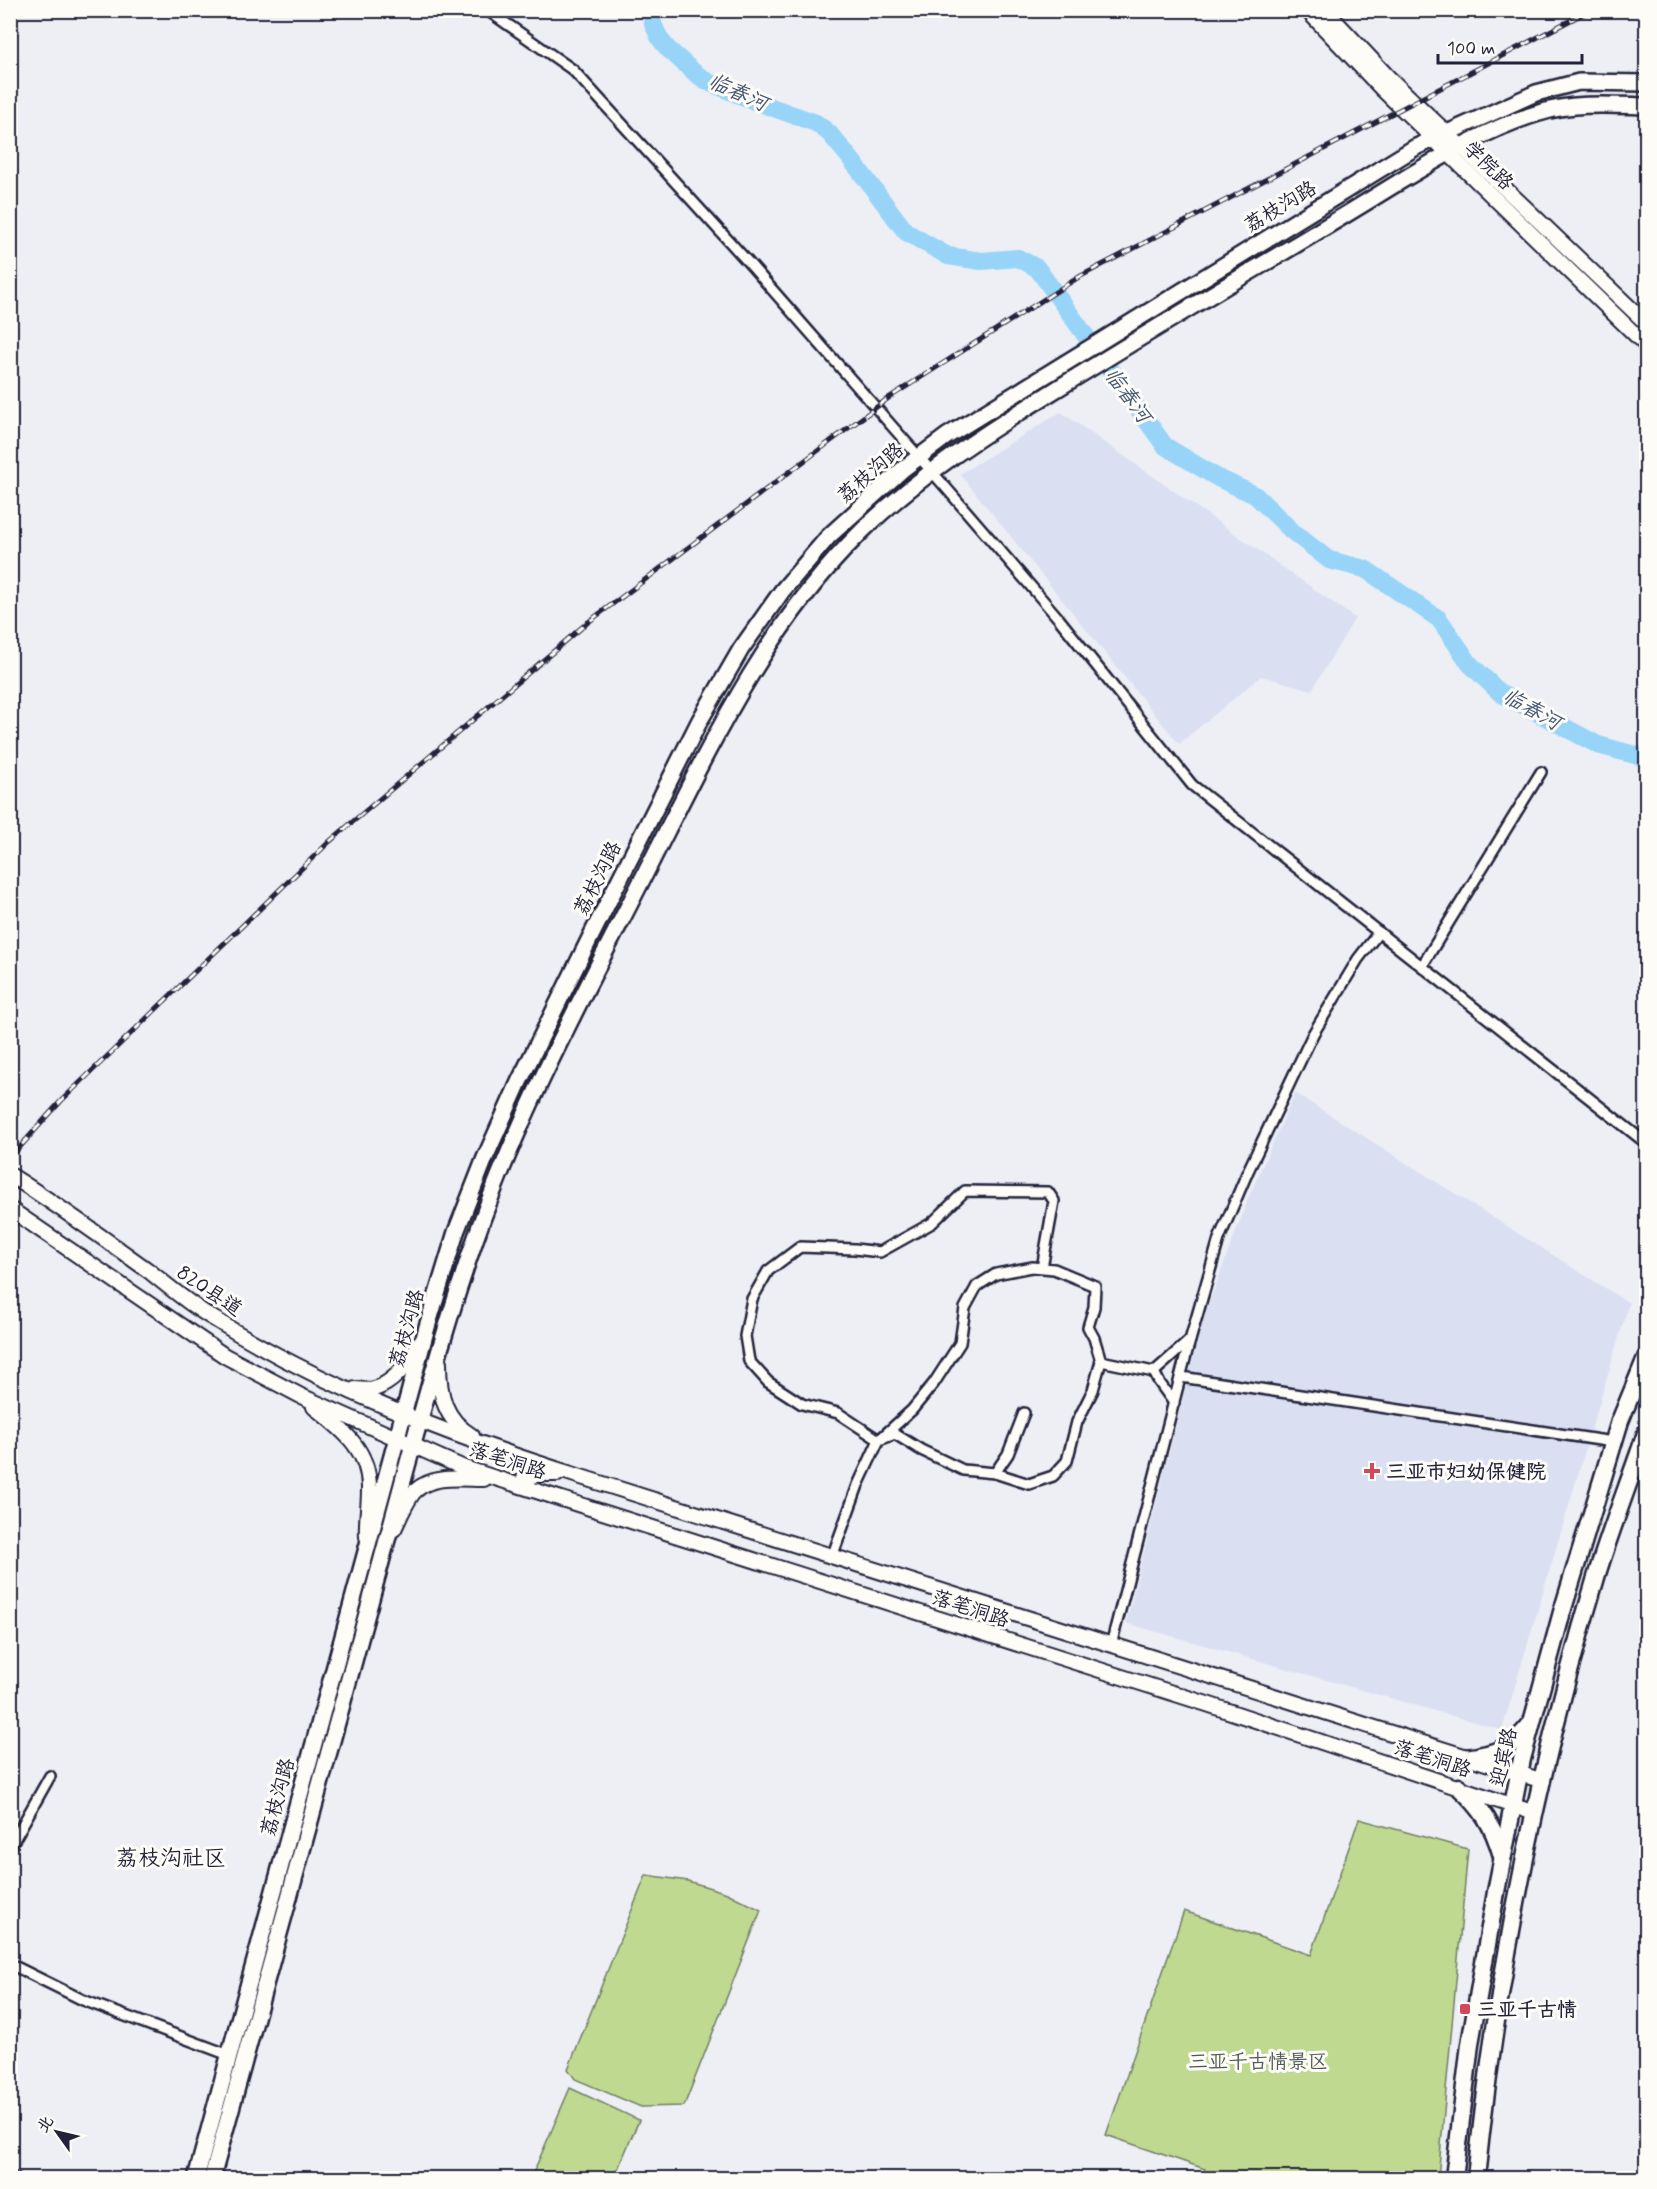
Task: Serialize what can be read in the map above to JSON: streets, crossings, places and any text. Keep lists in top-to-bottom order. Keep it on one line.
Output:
{"streets":{"highway":["迎宾路"],"main road":["学院路","荔枝沟路","820县道","落笔洞路"]},"crossings":[["学院路","荔枝沟路"],["荔枝沟路","820县道"],["荔枝沟路","落笔洞路"],["820县道","落笔洞路"],["落笔洞路","迎宾路"]],"districts":["荔枝沟社区"],"water":["临春河"],"parks":["三亚千古情景区"],"places":{"health":["三亚市妇幼保健院"],"transit":["三亚千古情"]},"scale_bar":"100 m","north":"top left"}
